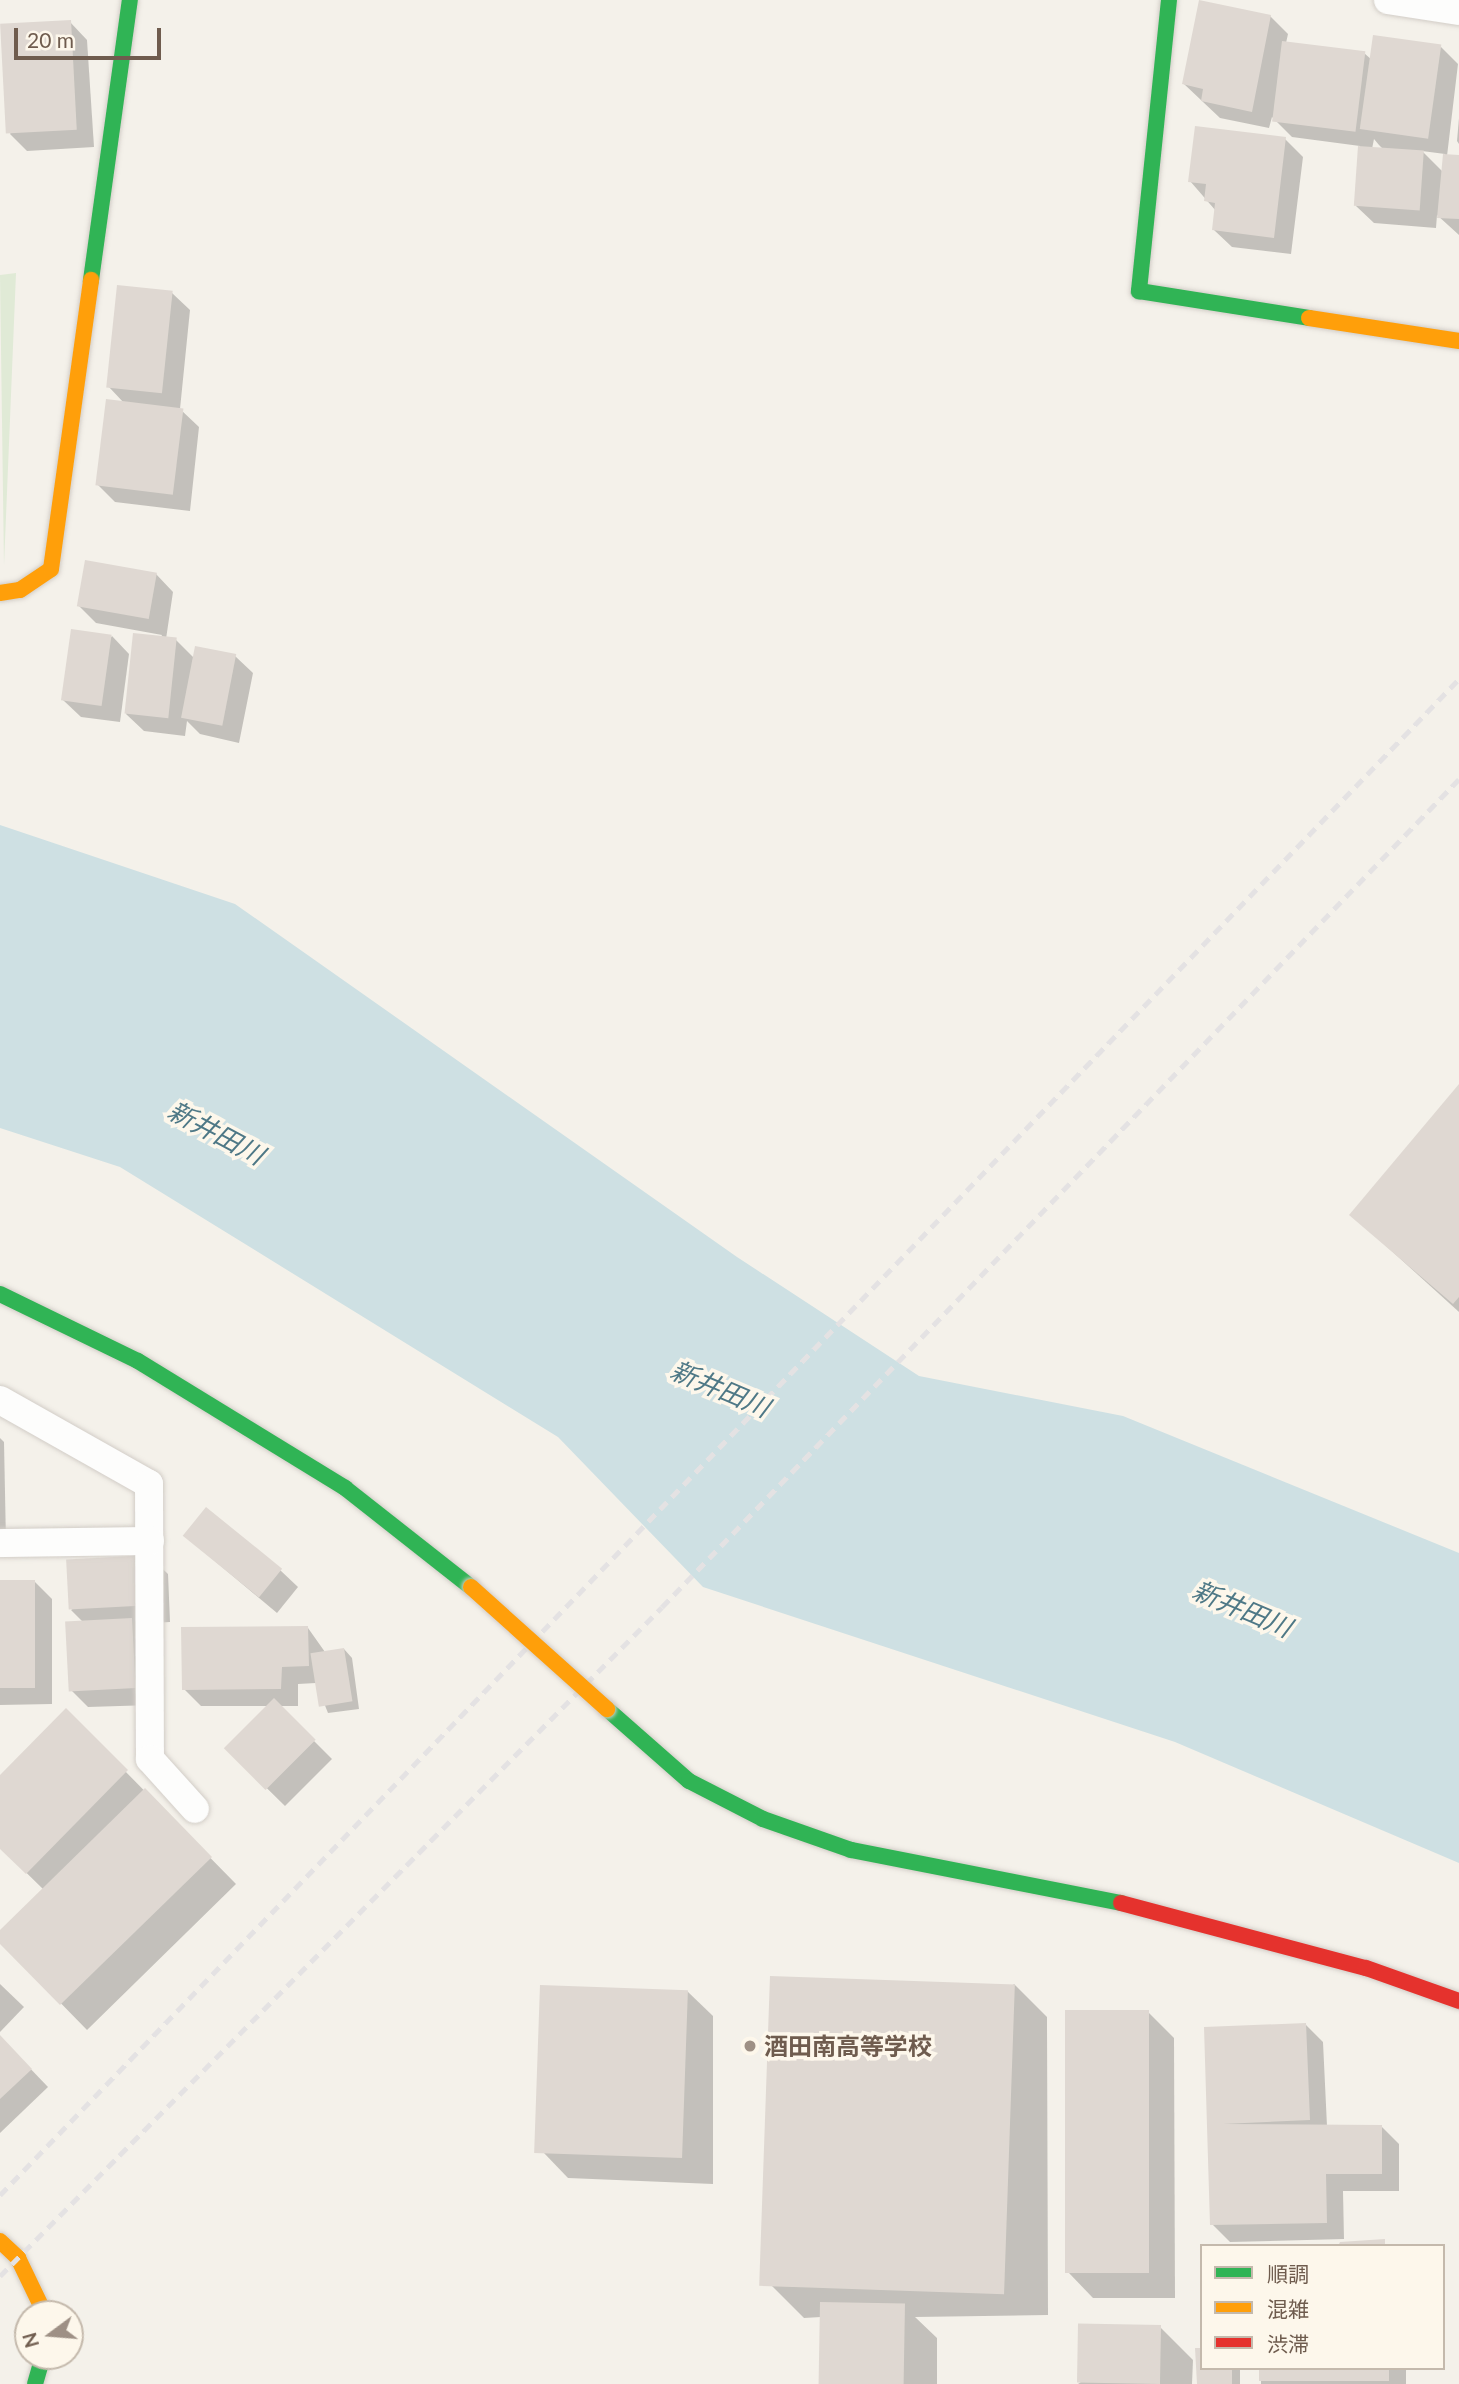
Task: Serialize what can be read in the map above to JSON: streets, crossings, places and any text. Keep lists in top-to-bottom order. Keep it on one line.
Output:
{"water":["新井田川"],"places":["酒田南高等学校"],"legend":["順調","混雑","渋滞"],"scale_bar":"20 m","north":"left"}
